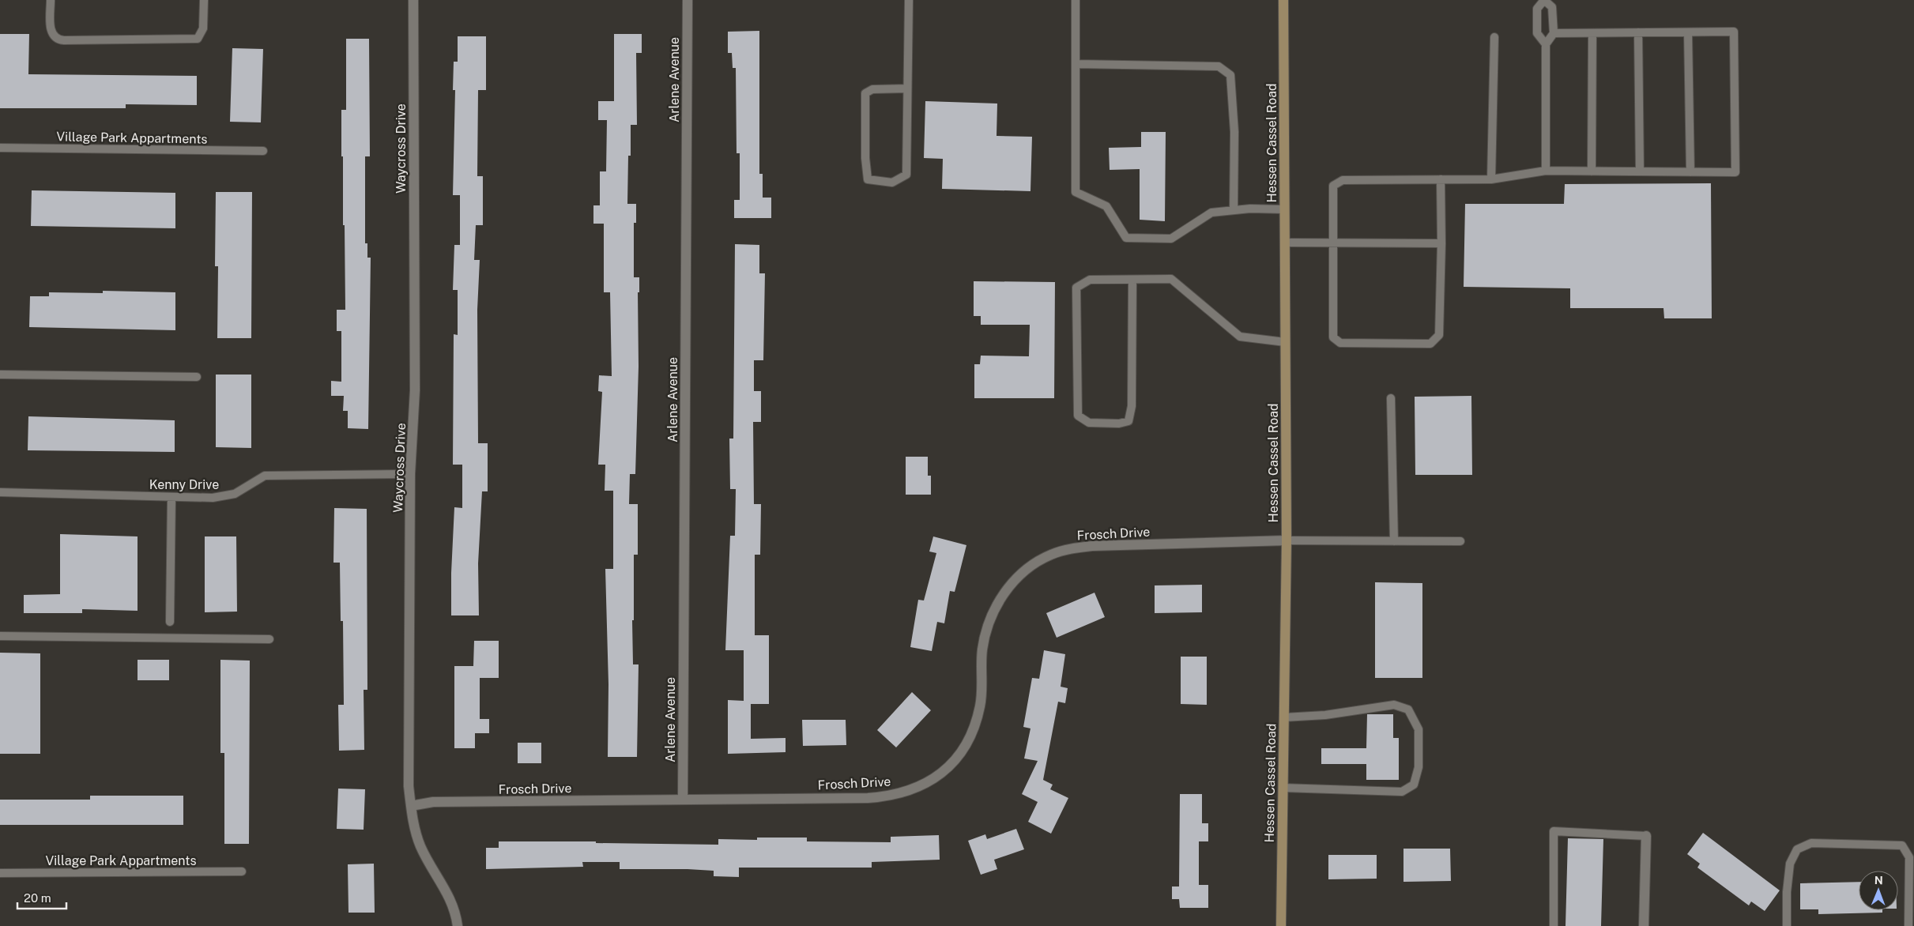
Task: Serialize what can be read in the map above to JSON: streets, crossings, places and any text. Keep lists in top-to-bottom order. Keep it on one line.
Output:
{"streets":{"main road":["Hessen Cassel Road"],"street":["Arlene Avenue","Waycross Drive","Frosch Drive"],"lane":["Village Park Appartments","Kenny Drive"]},"crossings":[["Arlene Avenue","Frosch Drive"],["Hessen Cassel Road","Frosch Drive"],["Waycross Drive","Kenny Drive"],["Waycross Drive","Frosch Drive"]],"scale_bar":"20 m","north":"top"}
